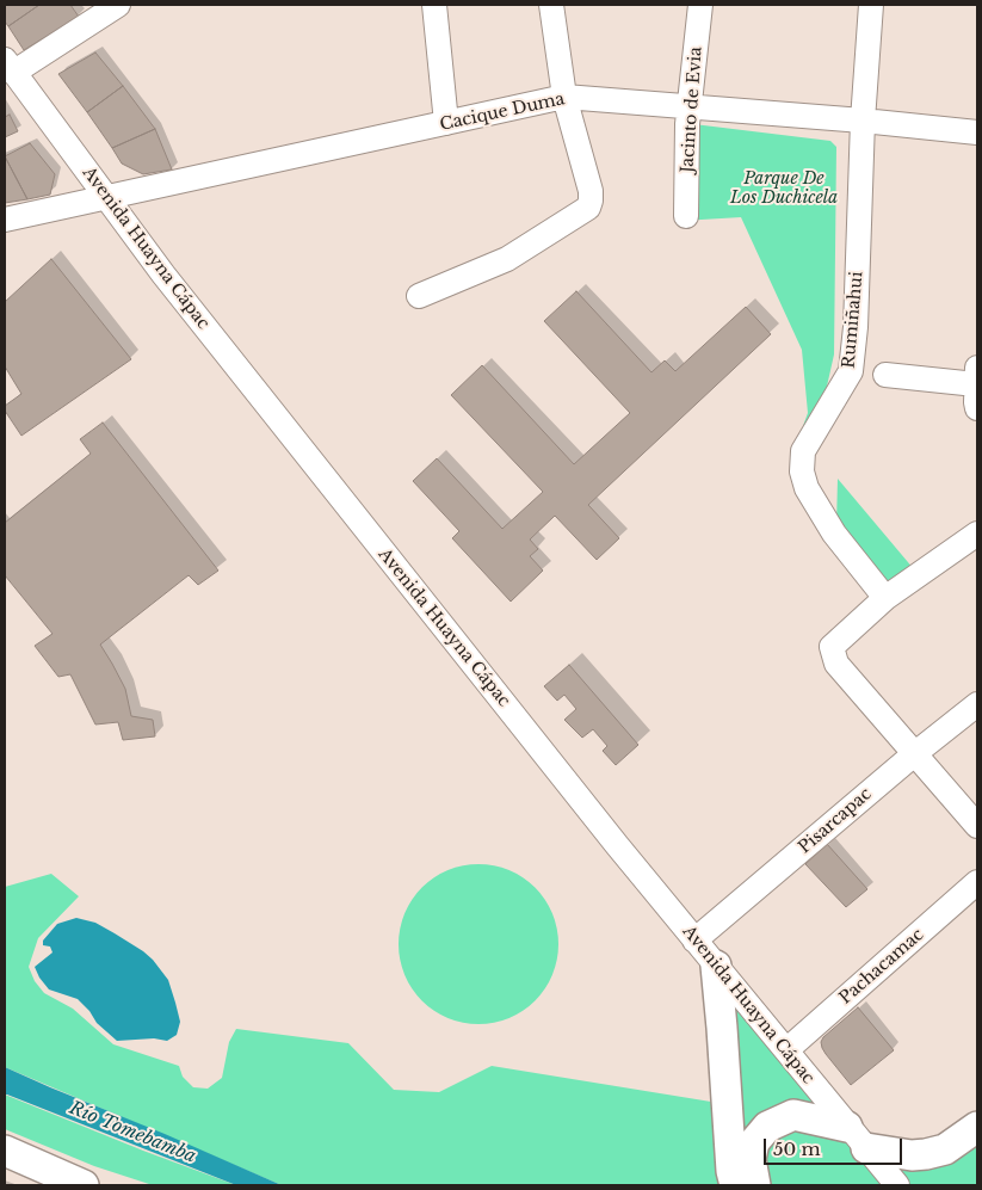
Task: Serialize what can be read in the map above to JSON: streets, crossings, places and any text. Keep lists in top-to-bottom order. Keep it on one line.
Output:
{"streets":{"street":["Jacinto de Evia","Cacique Duma","Avenida Huayna Cápac","Rumiñahui","Pisarcapac","Pachacamac"]},"crossings":[["Jacinto de Evia","Cacique Duma"],["Cacique Duma","Avenida Huayna Cápac"],["Cacique Duma","Rumiñahui"],["Avenida Huayna Cápac","Pisarcapac"],["Avenida Huayna Cápac","Pachacamac"]],"water":["Río Tomebamba"],"parks":["Parque De Los Duchicela"],"scale_bar":"50 m"}
